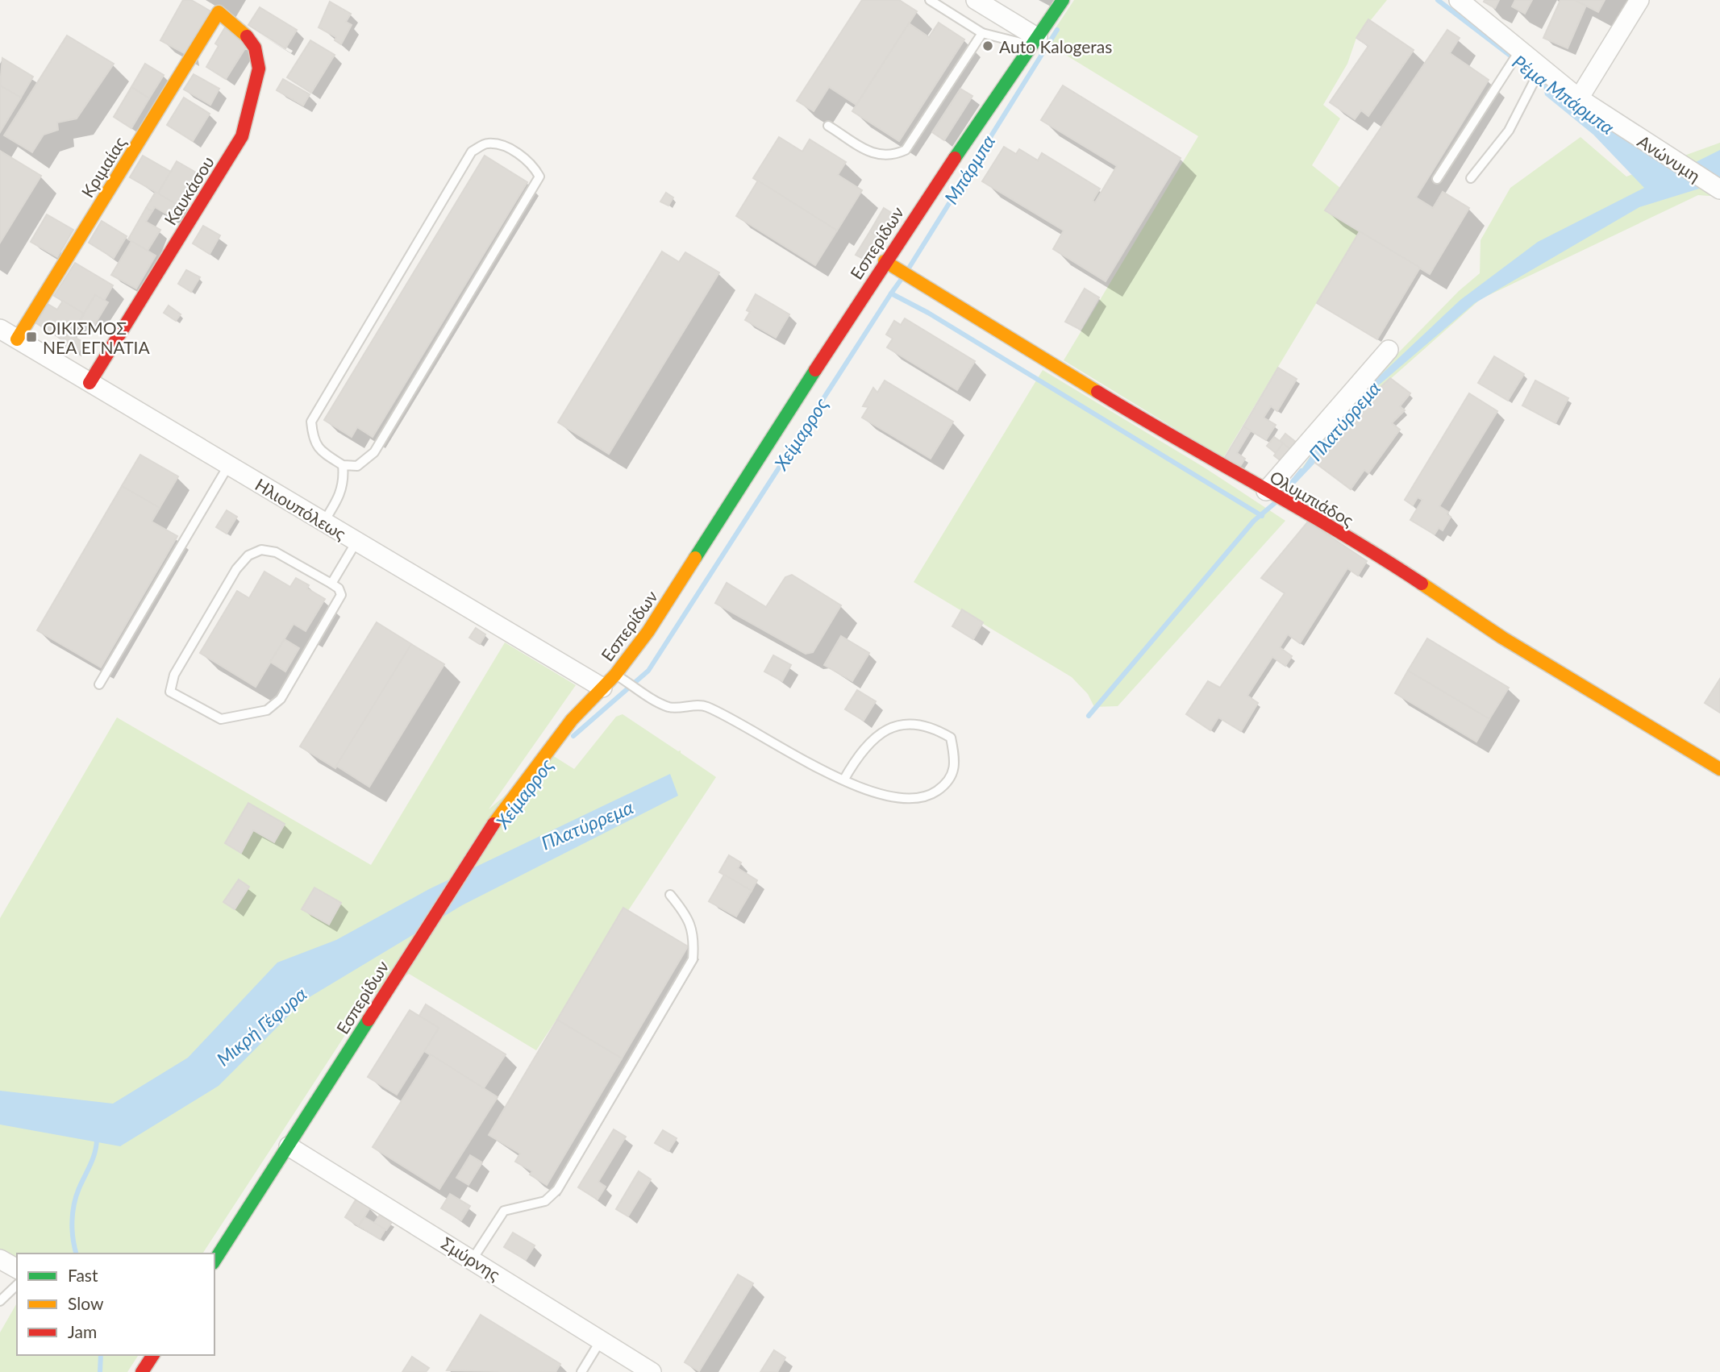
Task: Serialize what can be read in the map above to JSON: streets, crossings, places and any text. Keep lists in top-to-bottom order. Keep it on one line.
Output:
{"streets":{"street":["Ανώνυμη","Κριμαίας","Καυκάσου","Εσπερίδων","Ολυμπιάδος","Ηλιουπόλεως","Σμύρνης"]},"crossings":[["Κριμαίας","Καυκάσου"],["Κριμαίας","Ηλιουπόλεως"],["Καυκάσου","Ηλιουπόλεως"],["Εσπερίδων","Ολυμπιάδος"],["Εσπερίδων","Ηλιουπόλεως"],["Εσπερίδων","Σμύρνης"]],"water":["Ρέμα Μπάρμπα","Μπάρμπα","Πλατύρρεμα","Χείμαρρος","Μικρή Γέφυρα"],"places":{"other":["Auto Kalogeras"],"transit":["ΟΙΚΙΣΜΟΣ ΝΕΑ ΕΓΝΑΤΙΑ"]},"legend":["Fast","Slow","Jam"]}
